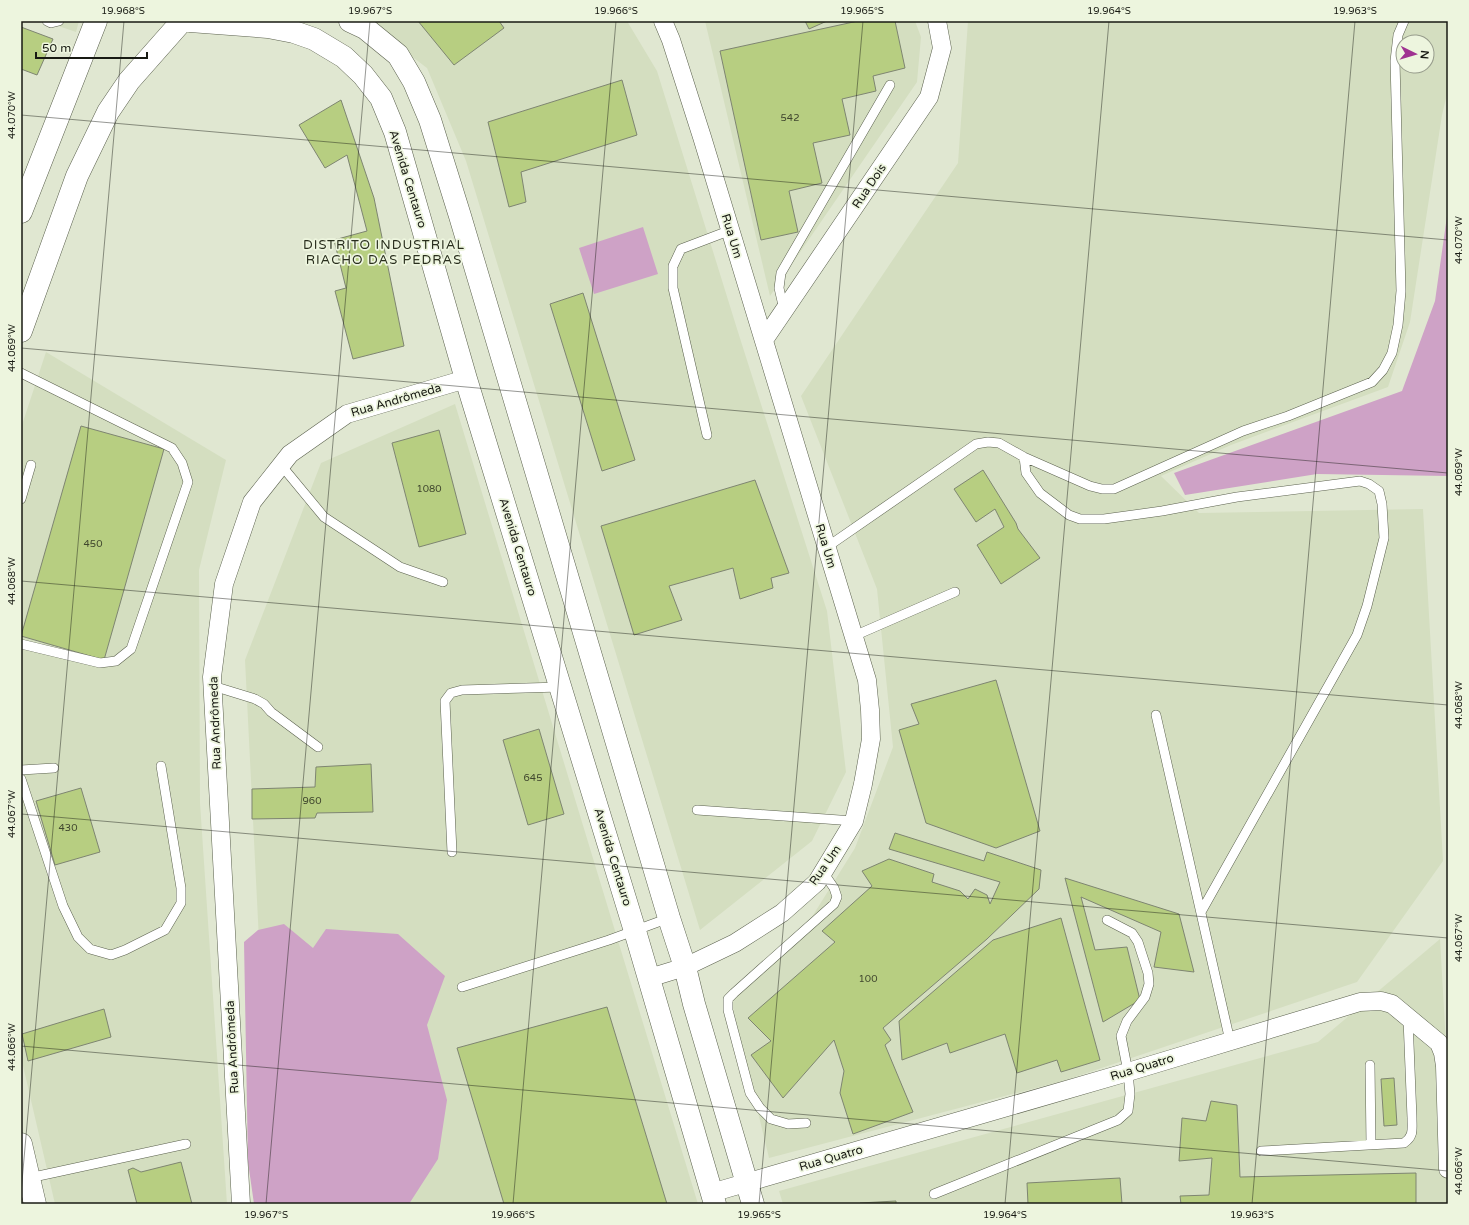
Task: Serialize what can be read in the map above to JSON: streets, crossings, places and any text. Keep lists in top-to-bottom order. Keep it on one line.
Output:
{"streets":{"street":["Avenida Centauro","Rua Dois","Rua Um","Rua Andrômeda","Rua Quatro"]},"crossings":[["Avenida Centauro","Rua Um"],["Avenida Centauro","Rua Andrômeda"],["Avenida Centauro","Rua Quatro"],["Rua Dois","Rua Um"]],"districts":["DISTRITO INDUSTRIAL RIACHO DAS PEDRAS"],"house_numbers":["542","1080","450","645","960","430","100"],"scale_bar":"50 m","north":"right","coordinates":["19.968°S","19.967°S","19.966°S","19.965°S","19.964°S","19.963°S","44.070°W","44.069°W","44.068°W","44.067°W","44.066°W"]}
